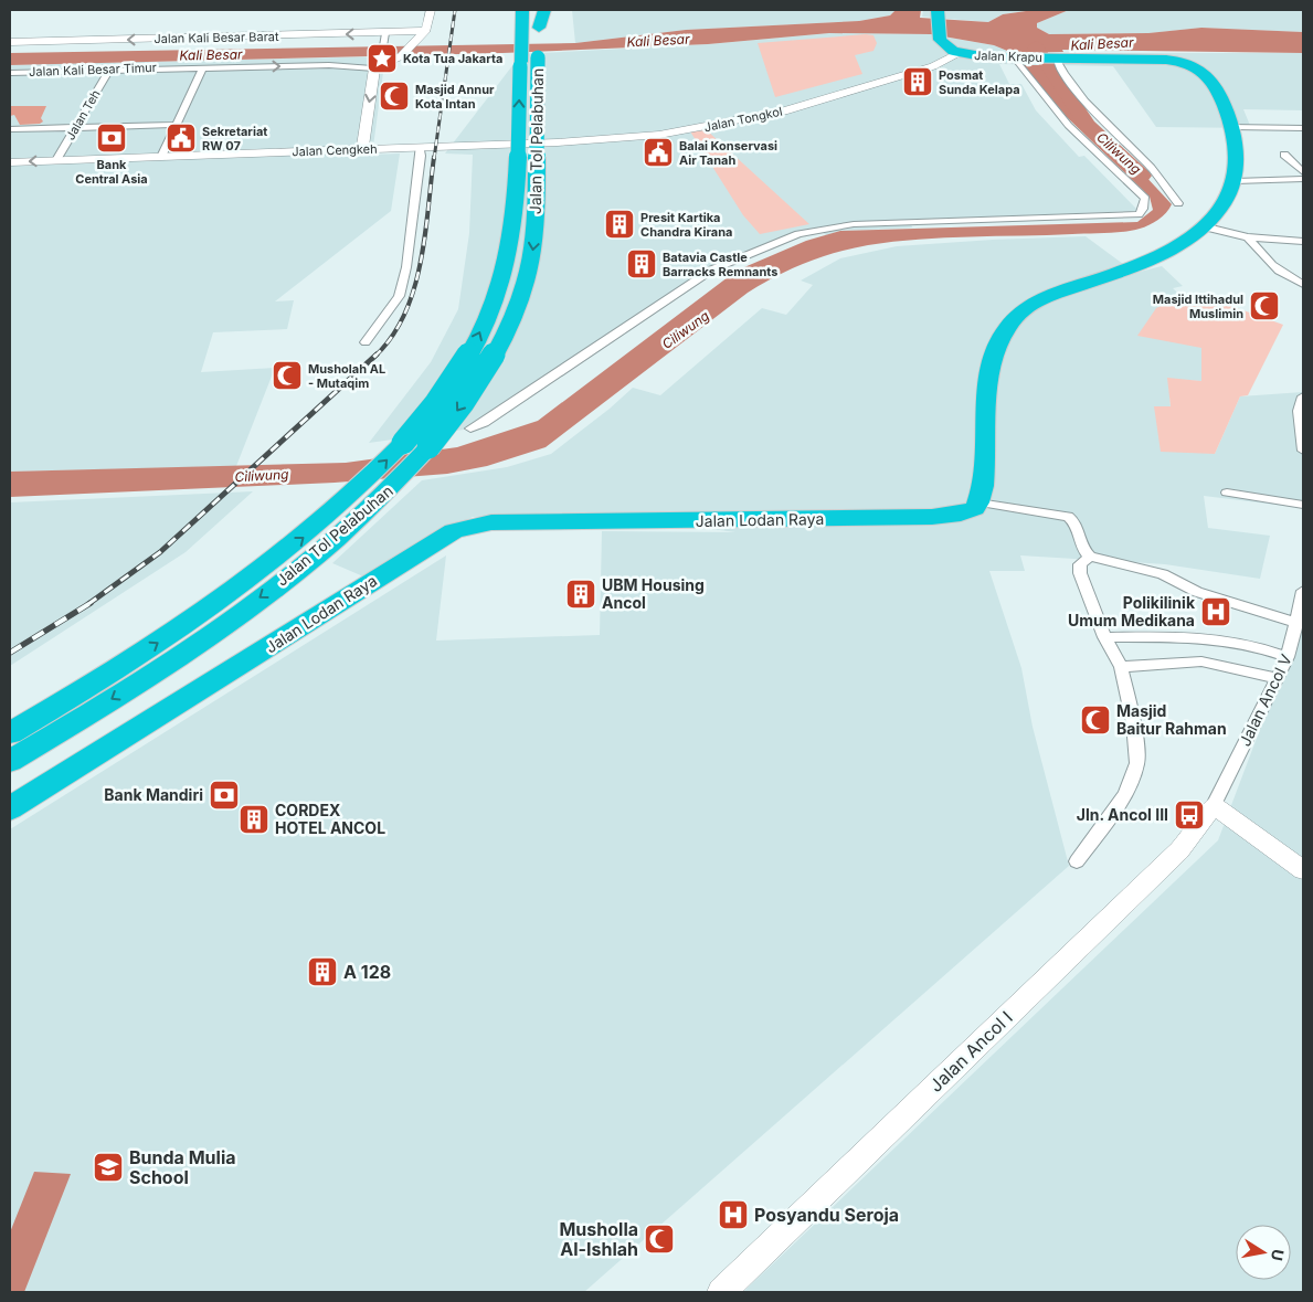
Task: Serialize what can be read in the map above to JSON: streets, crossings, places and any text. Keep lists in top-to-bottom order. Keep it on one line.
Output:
{"streets":{"highway":["Jalan Krapu","Jalan Tol Pelabuhan","Jalan Lodan Raya"],"street":["Jalan Kali Besar Barat","Jalan Kali Besar Timur","Jalan Teh","Jalan Tongkol","Jalan Cengkeh","Jalan Ancol V","Jalan Ancol I"]},"crossings":[["Jalan Krapu","Jalan Tongkol"],["Jalan Kali Besar Timur","Jalan Teh"],["Jalan Teh","Jalan Cengkeh"],["Jalan Tongkol","Jalan Cengkeh"],["Jalan Ancol V","Jalan Ancol I"]],"one_way":["Jalan Kali Besar Timur"],"water":["Kali Besar","Ciliwung"],"places":{"place":["Kota Tua Jakarta"],"building":["Posmat Sunda Kelapa","Presit Kartika Chandra Kirana","Batavia Castle Barracks Remnants","UBM Housing Ancol","CORDEX HOTEL ANCOL","A 128"],"mosque":["Masjid Annur Kota Intan","Masjid Ittihadul Muslimin","Musholah AL - Mutaqim","Masjid Baitur Rahman","Musholla Al-Ishlah"],"bank":["Bank Central Asia","Bank Mandiri"],"public building":["Sekretariat RW 07","Balai Konservasi Air Tanah"],"hospital":["Polikilinik Umum Medikana","Posyandu Seroja"],"bus stop":["Jln. Ancol III"],"school or university":["Bunda Mulia School"]},"north":"right"}
